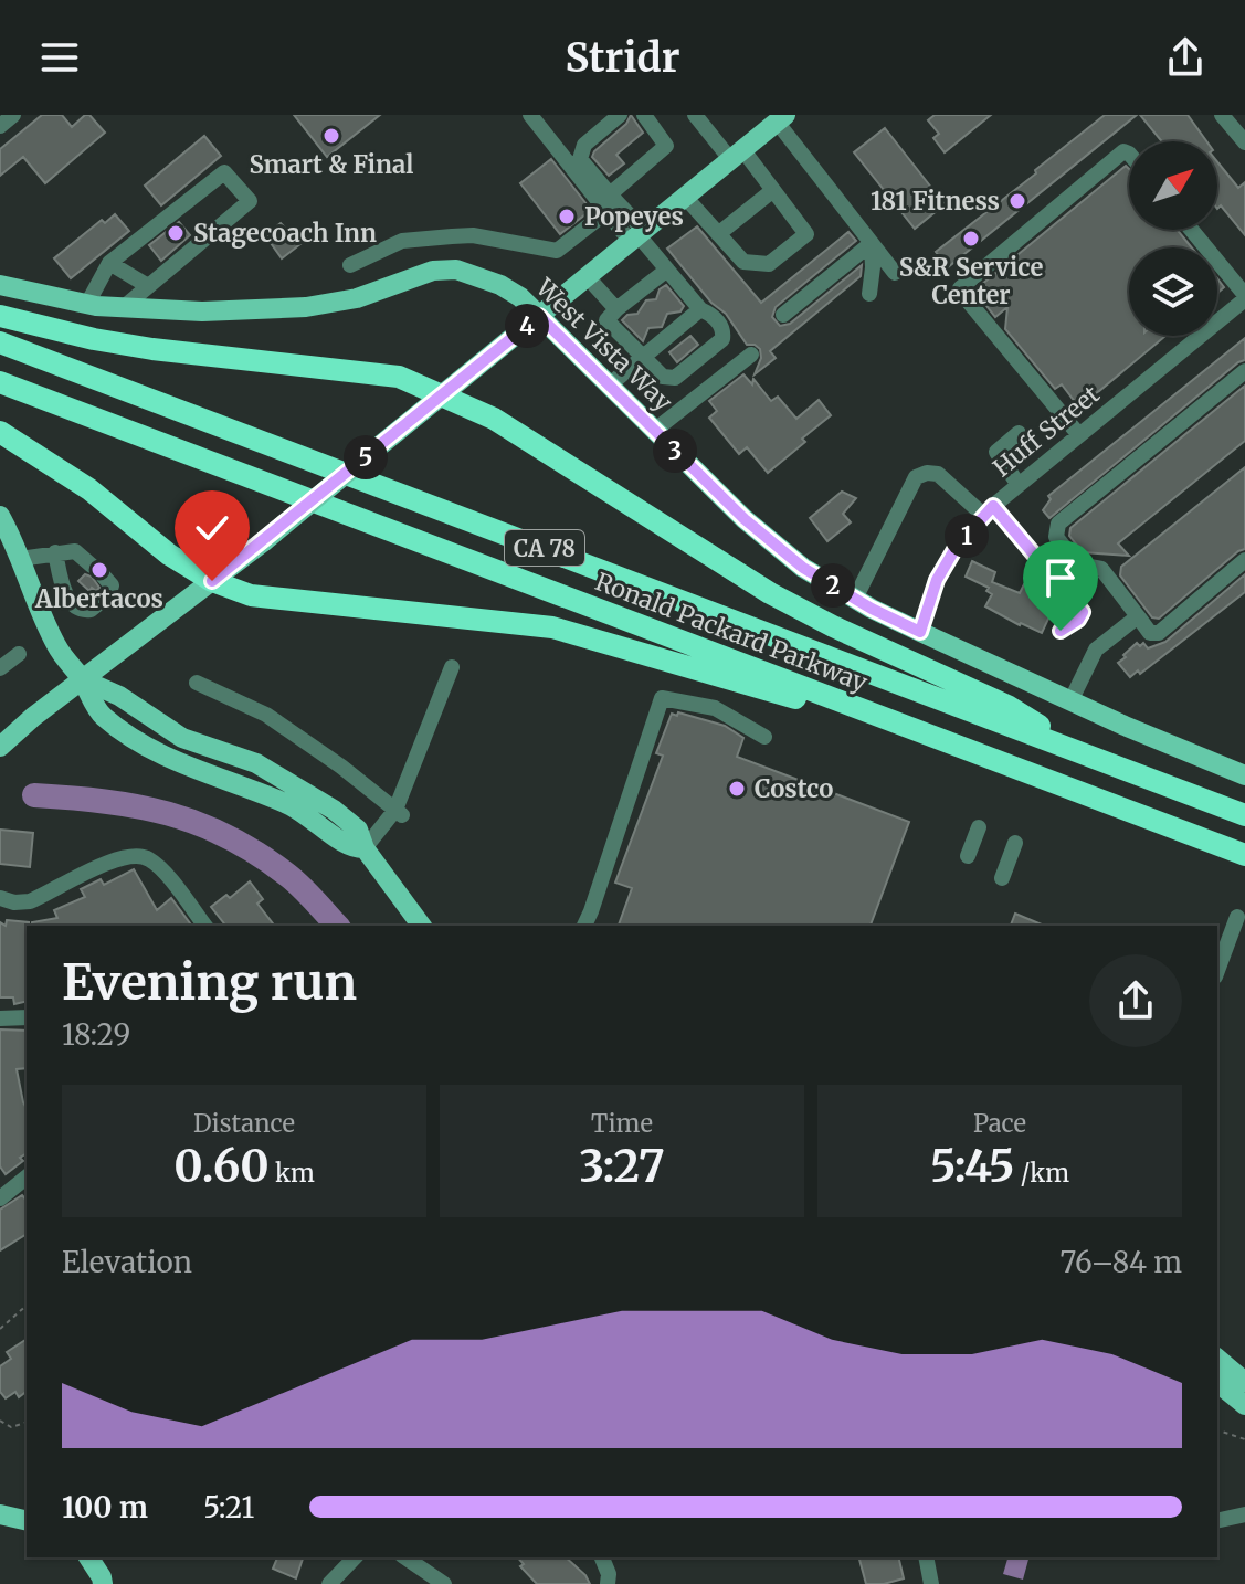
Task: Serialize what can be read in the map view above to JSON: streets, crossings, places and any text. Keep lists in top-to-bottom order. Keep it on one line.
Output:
{"streets":{"highway":["CA 78","Ronald Packard Parkway"],"main road":["West Vista Way"],"street":["Huff Street"]},"crossings":[["West Vista Way","Huff Street"]],"places":["Smart & Final","181 Fitness","Popeyes","Stagecoach Inn","S&R Service Center","Albertacos","Costco"],"north":"top right","page":{"header":"Stridr","pins":["4","3","5","1","2"],"heading":["Evening run","18:29"],"stats":[["Distance","0.60 km"],["Time","3:27"],["Pace","5:45 /km"]],"chart":["Elevation","76–84 m"],"list":[{"name":"100 m","note":"5:21"}]}}
